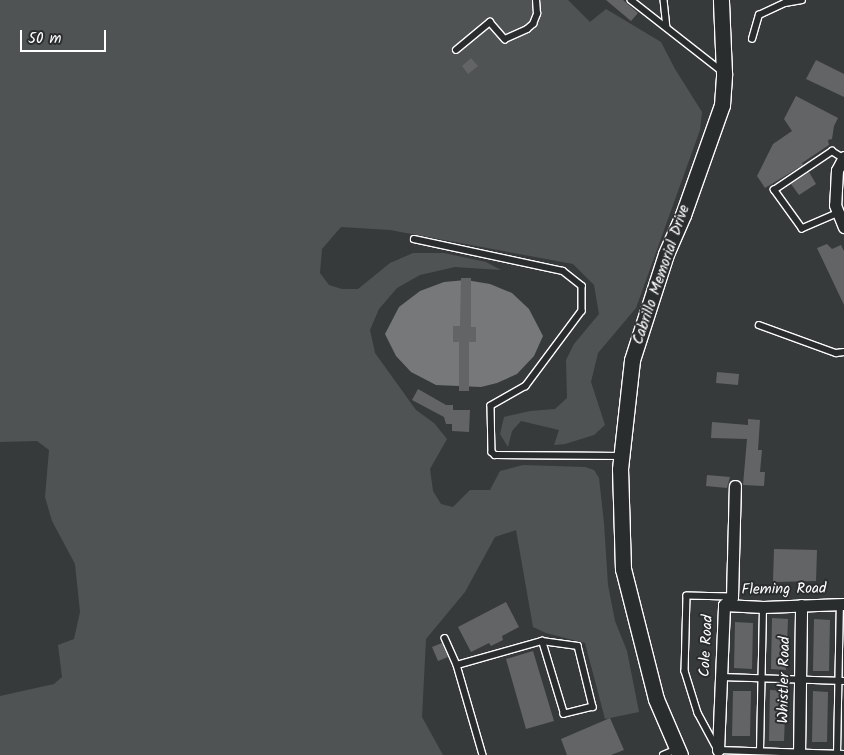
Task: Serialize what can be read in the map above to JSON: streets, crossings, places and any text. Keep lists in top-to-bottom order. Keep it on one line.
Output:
{"streets":{"main road":["Cabrillo Memorial Drive"],"street":["Fleming Road","Cole Road","Whistler Road"]},"crossings":[["Fleming Road","Cole Road"],["Fleming Road","Whistler Road"]],"scale_bar":"50 m"}
